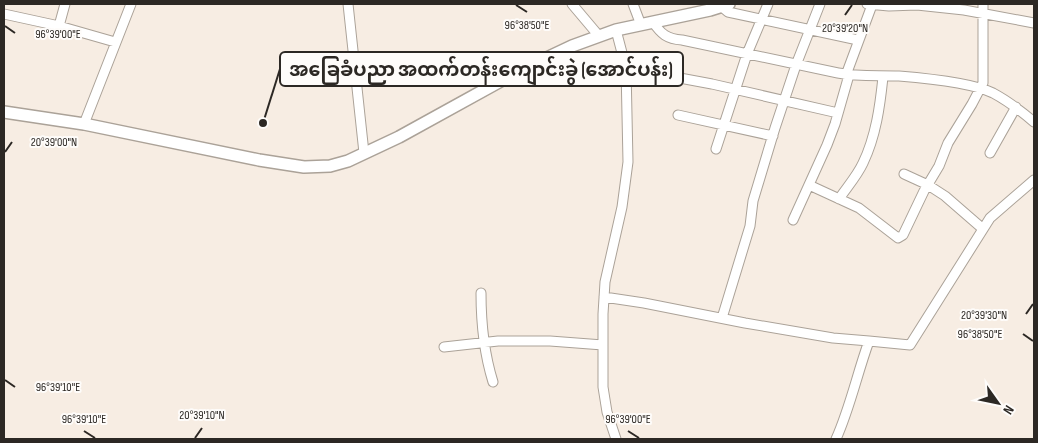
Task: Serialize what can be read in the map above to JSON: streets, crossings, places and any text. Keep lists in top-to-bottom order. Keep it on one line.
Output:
{"places":["အခြေခံပညာ အထက်တန်းကျောင်းခွဲ (အောင်ပန်း)"],"north":"bottom right","coordinates":["96°38'50\"E","20°39'20\"N","96°39'00\"E","20°39'00\"N","20°39'30\"N","96°39'10\"E","20°39'10\"N"]}
